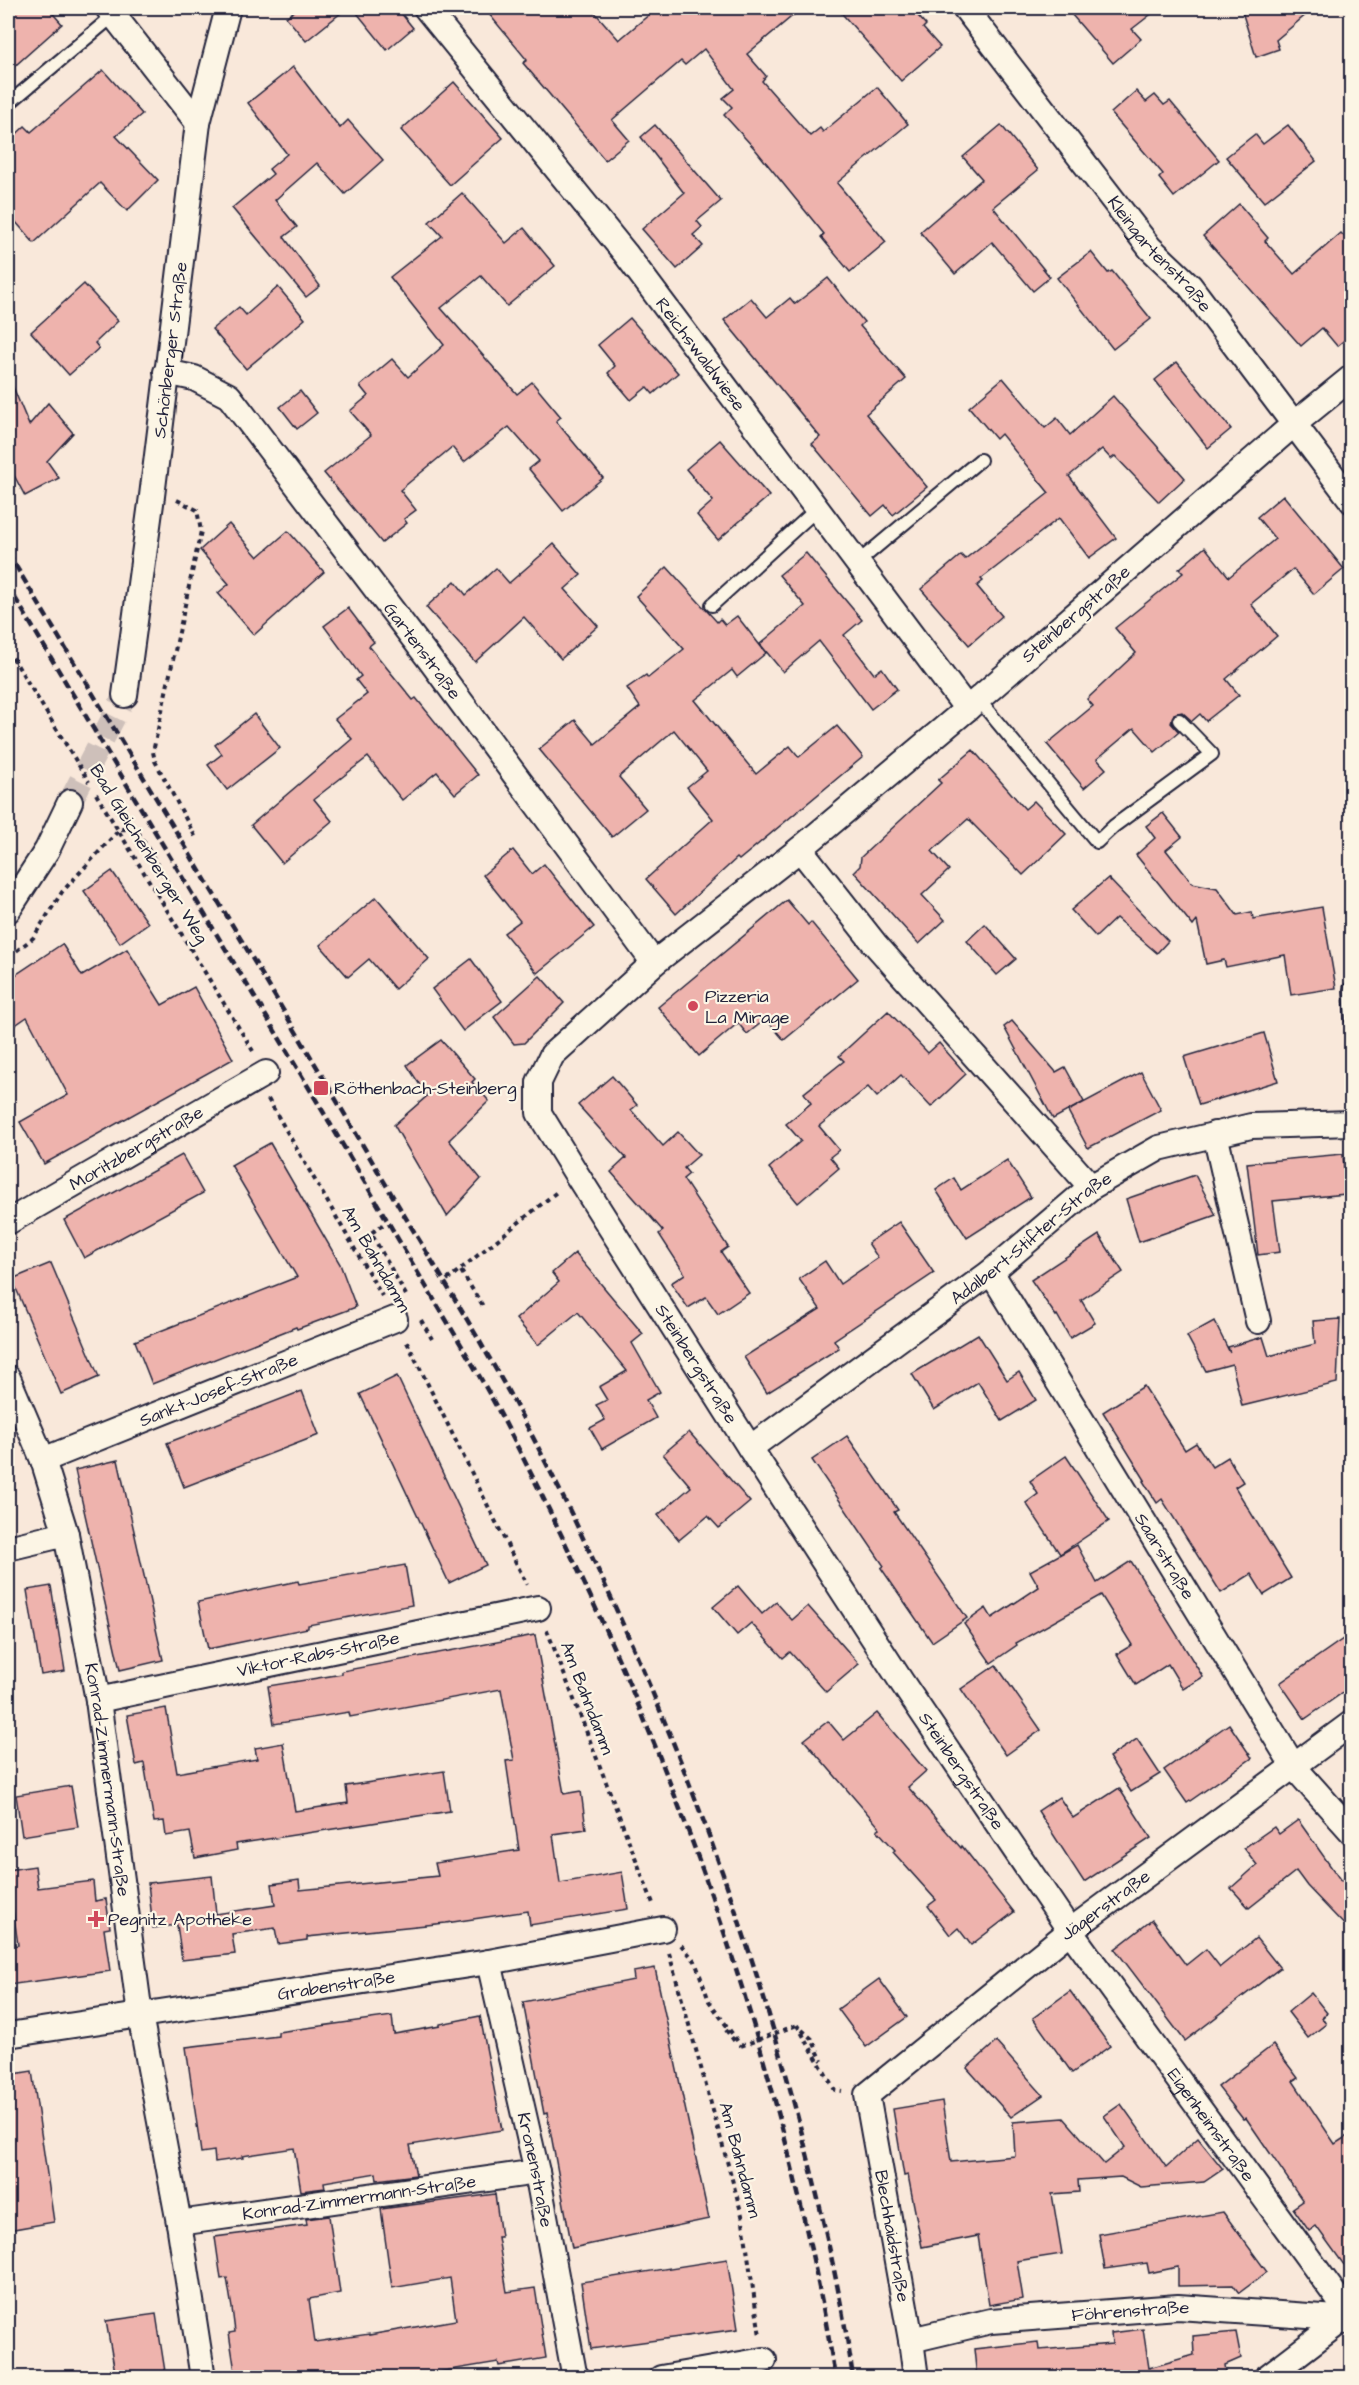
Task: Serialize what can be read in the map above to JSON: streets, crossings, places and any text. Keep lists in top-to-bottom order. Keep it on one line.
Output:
{"streets":{"street":["Kleingartenstraße","Schönberger Straße","Reichswaldwiese","Steinbergstraße","Gartenstraße","Moritzbergstraße","Adalbert-Stifter-Straße","Sankt-Josef-Straße","Saarstraße","Viktor-Rabs-Straße","Konrad-Zimmermann-Straße","Jägerstraße","Grabenstraße","Eigenheimstraße","Kronenstraße","Blechhaidstraße","Föhrenstraße"],"path":["Bad Gleichenberger Weg","Am Bahndamm"]},"crossings":[["Kleingartenstraße","Steinbergstraße"],["Schönberger Straße","Gartenstraße"],["Reichswaldwiese","Steinbergstraße"],["Steinbergstraße","Gartenstraße"],["Steinbergstraße","Adalbert-Stifter-Straße"],["Steinbergstraße","Jägerstraße"],["Steinbergstraße","Eigenheimstraße"],["Bad Gleichenberger Weg","Moritzbergstraße"],["Bad Gleichenberger Weg","Am Bahndamm"],["Moritzbergstraße","Am Bahndamm"],["Adalbert-Stifter-Straße","Saarstraße"],["Am Bahndamm","Sankt-Josef-Straße"],["Am Bahndamm","Viktor-Rabs-Straße"],["Am Bahndamm","Grabenstraße"],["Sankt-Josef-Straße","Konrad-Zimmermann-Straße"],["Saarstraße","Jägerstraße"],["Viktor-Rabs-Straße","Konrad-Zimmermann-Straße"],["Konrad-Zimmermann-Straße","Grabenstraße"],["Konrad-Zimmermann-Straße","Kronenstraße"],["Jägerstraße","Eigenheimstraße"],["Jägerstraße","Blechhaidstraße"],["Grabenstraße","Kronenstraße"],["Eigenheimstraße","Föhrenstraße"],["Blechhaidstraße","Föhrenstraße"]],"places":{"other":["Pizzeria La Mirage"],"transit":["Röthenbach-Steinberg"],"health":["Pegnitz Apotheke"]}}
